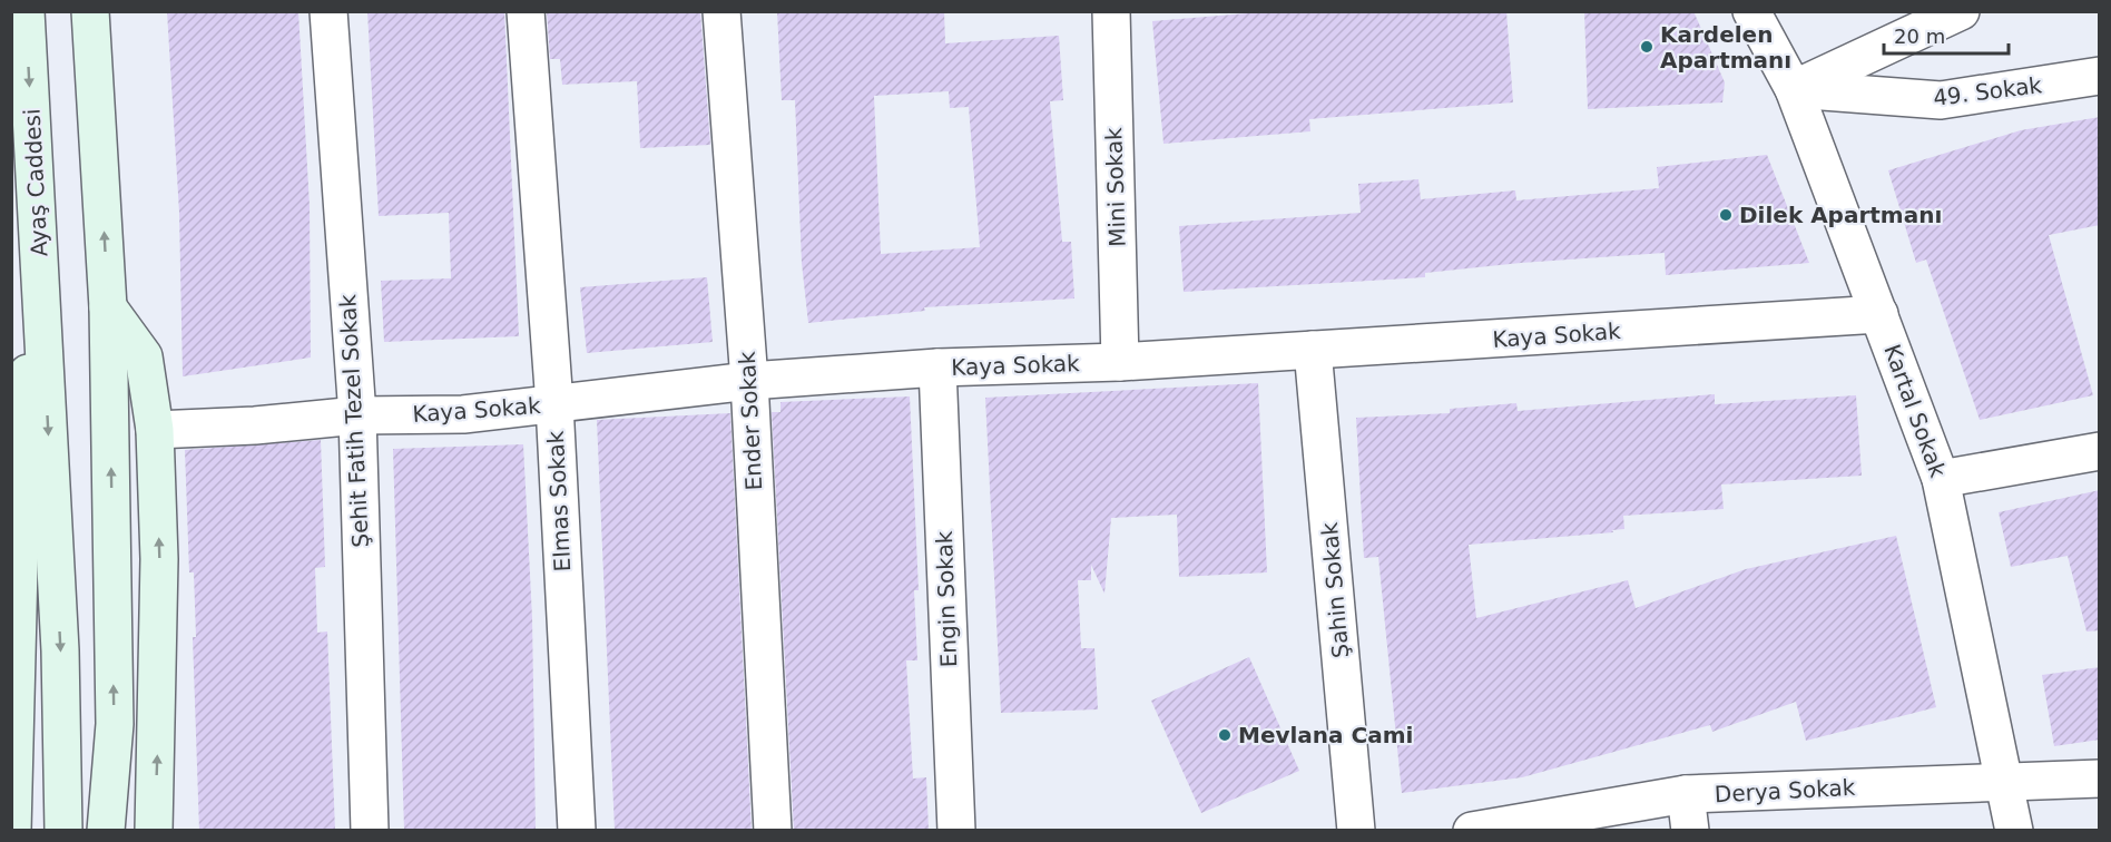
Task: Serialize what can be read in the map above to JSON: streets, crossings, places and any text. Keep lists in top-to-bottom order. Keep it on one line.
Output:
{"streets":{"main road":["Ayaş Caddesi"],"street":["49. Sokak","Mini Sokak","Kaya Sokak","Kartal Sokak","Şehit Fatih Tezel Sokak","Ender Sokak","Elmas Sokak","Şahin Sokak","Engin Sokak","Derya Sokak"]},"crossings":[["49. Sokak","Kartal Sokak"],["Mini Sokak","Kaya Sokak"],["Kaya Sokak","Kartal Sokak"],["Kaya Sokak","Şehit Fatih Tezel Sokak"],["Kaya Sokak","Ender Sokak"],["Kaya Sokak","Elmas Sokak"],["Kaya Sokak","Şahin Sokak"],["Kaya Sokak","Engin Sokak"],["Kartal Sokak","Derya Sokak"]],"places":["Kardelen Apartmanı","Dilek Apartmanı","Mevlana Cami"],"scale_bar":"20 m"}
